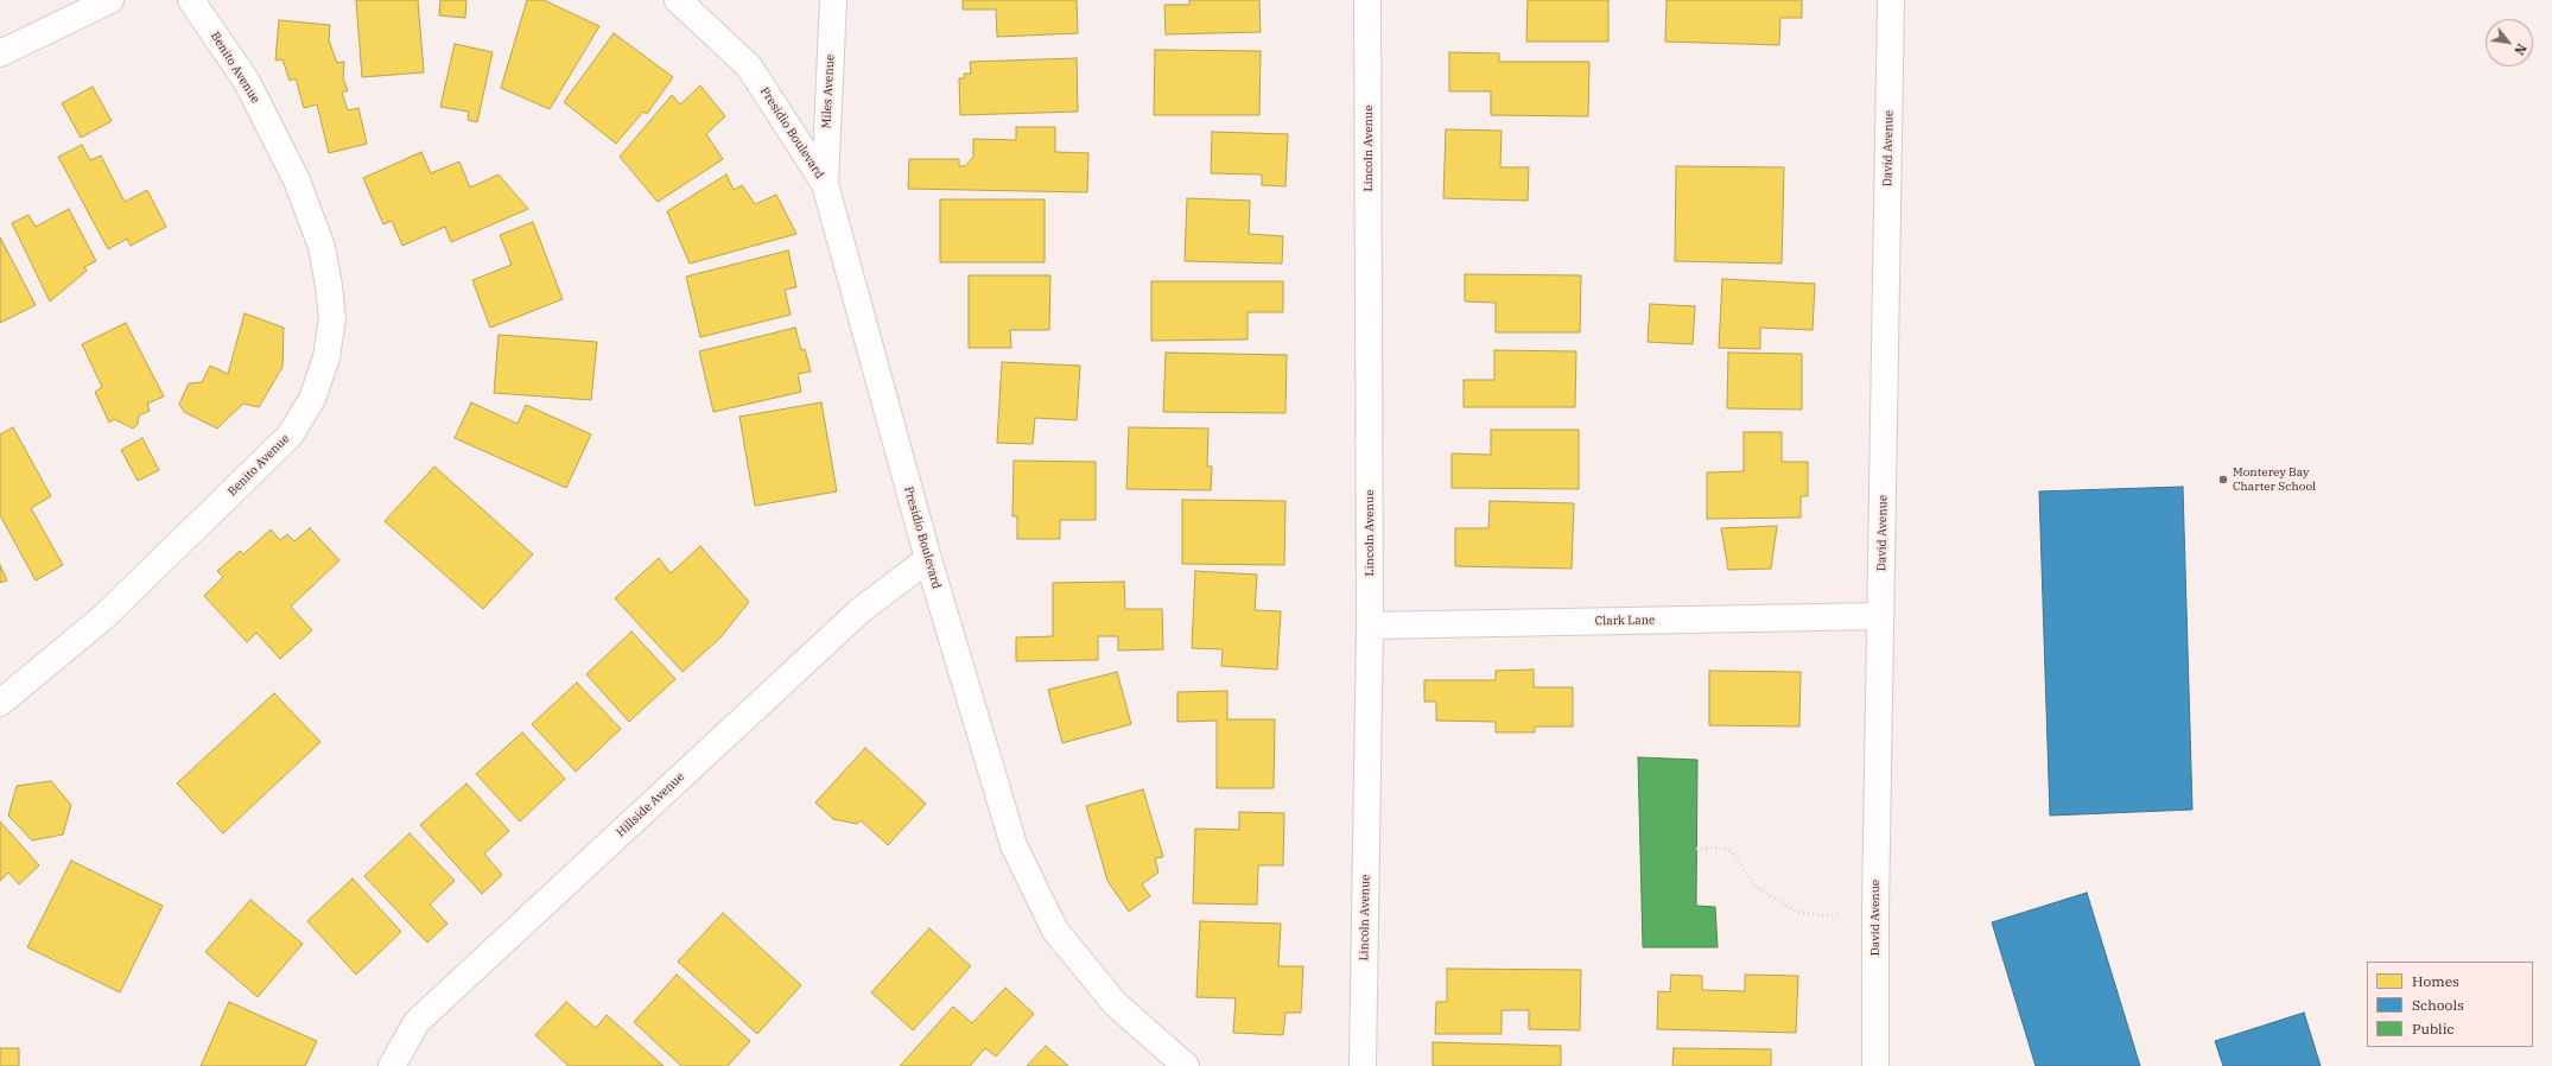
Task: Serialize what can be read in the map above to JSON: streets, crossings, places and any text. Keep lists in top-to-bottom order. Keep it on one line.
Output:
{"streets":{"street":["Benito Avenue","Miles Avenue","Presidio Boulevard","Lincoln Avenue","David Avenue","Clark Lane","Hillside Avenue"]},"crossings":[["Miles Avenue","Presidio Boulevard"],["Presidio Boulevard","Hillside Avenue"],["Lincoln Avenue","Clark Lane"],["David Avenue","Clark Lane"]],"places":["Monterey Bay Charter School"],"legend":["Homes","Schools","Public"],"north":"bottom right"}
